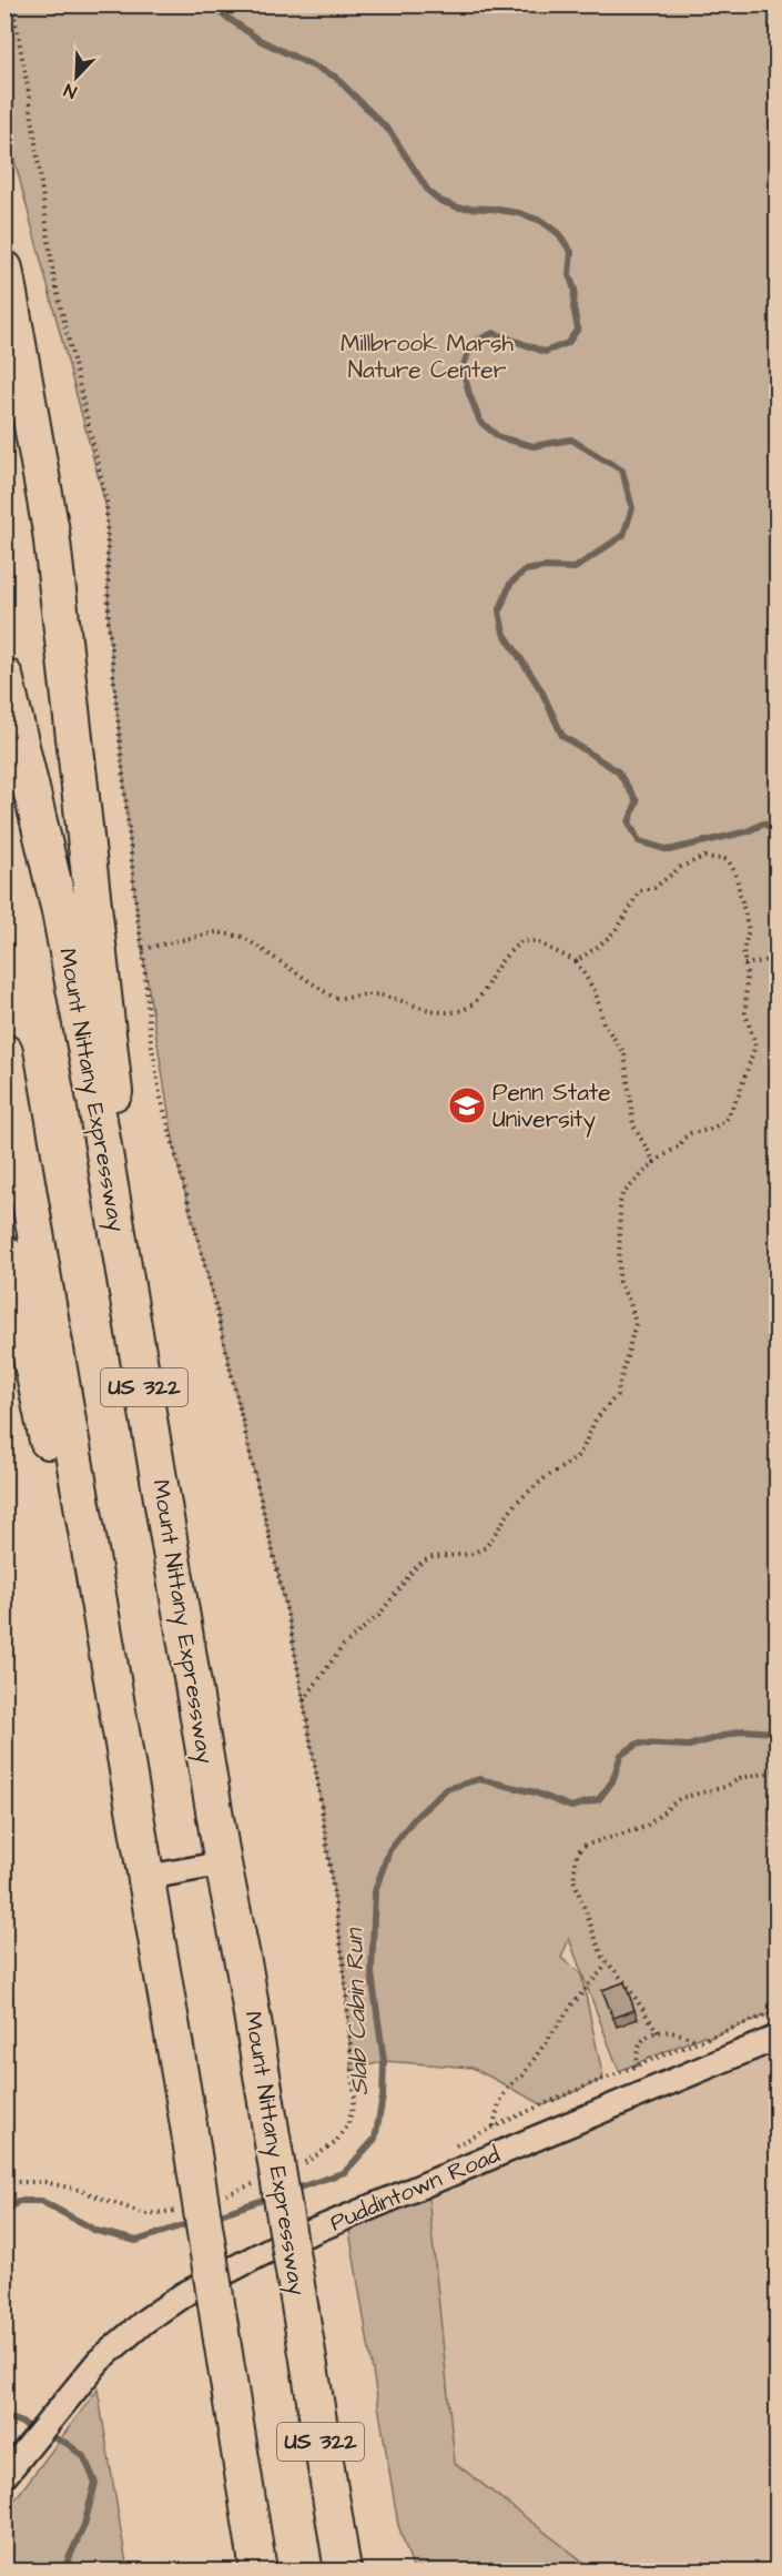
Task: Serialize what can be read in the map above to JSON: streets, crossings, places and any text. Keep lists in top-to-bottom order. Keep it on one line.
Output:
{"streets":{"highway":["Mount Nittany Expressway","US 322"],"street":["Puddintown Road"]},"water":["Slab Cabin Run"],"parks":["Millbrook Marsh Nature Center"],"places":{"school or university":["Penn State University"]},"north":"bottom left"}
